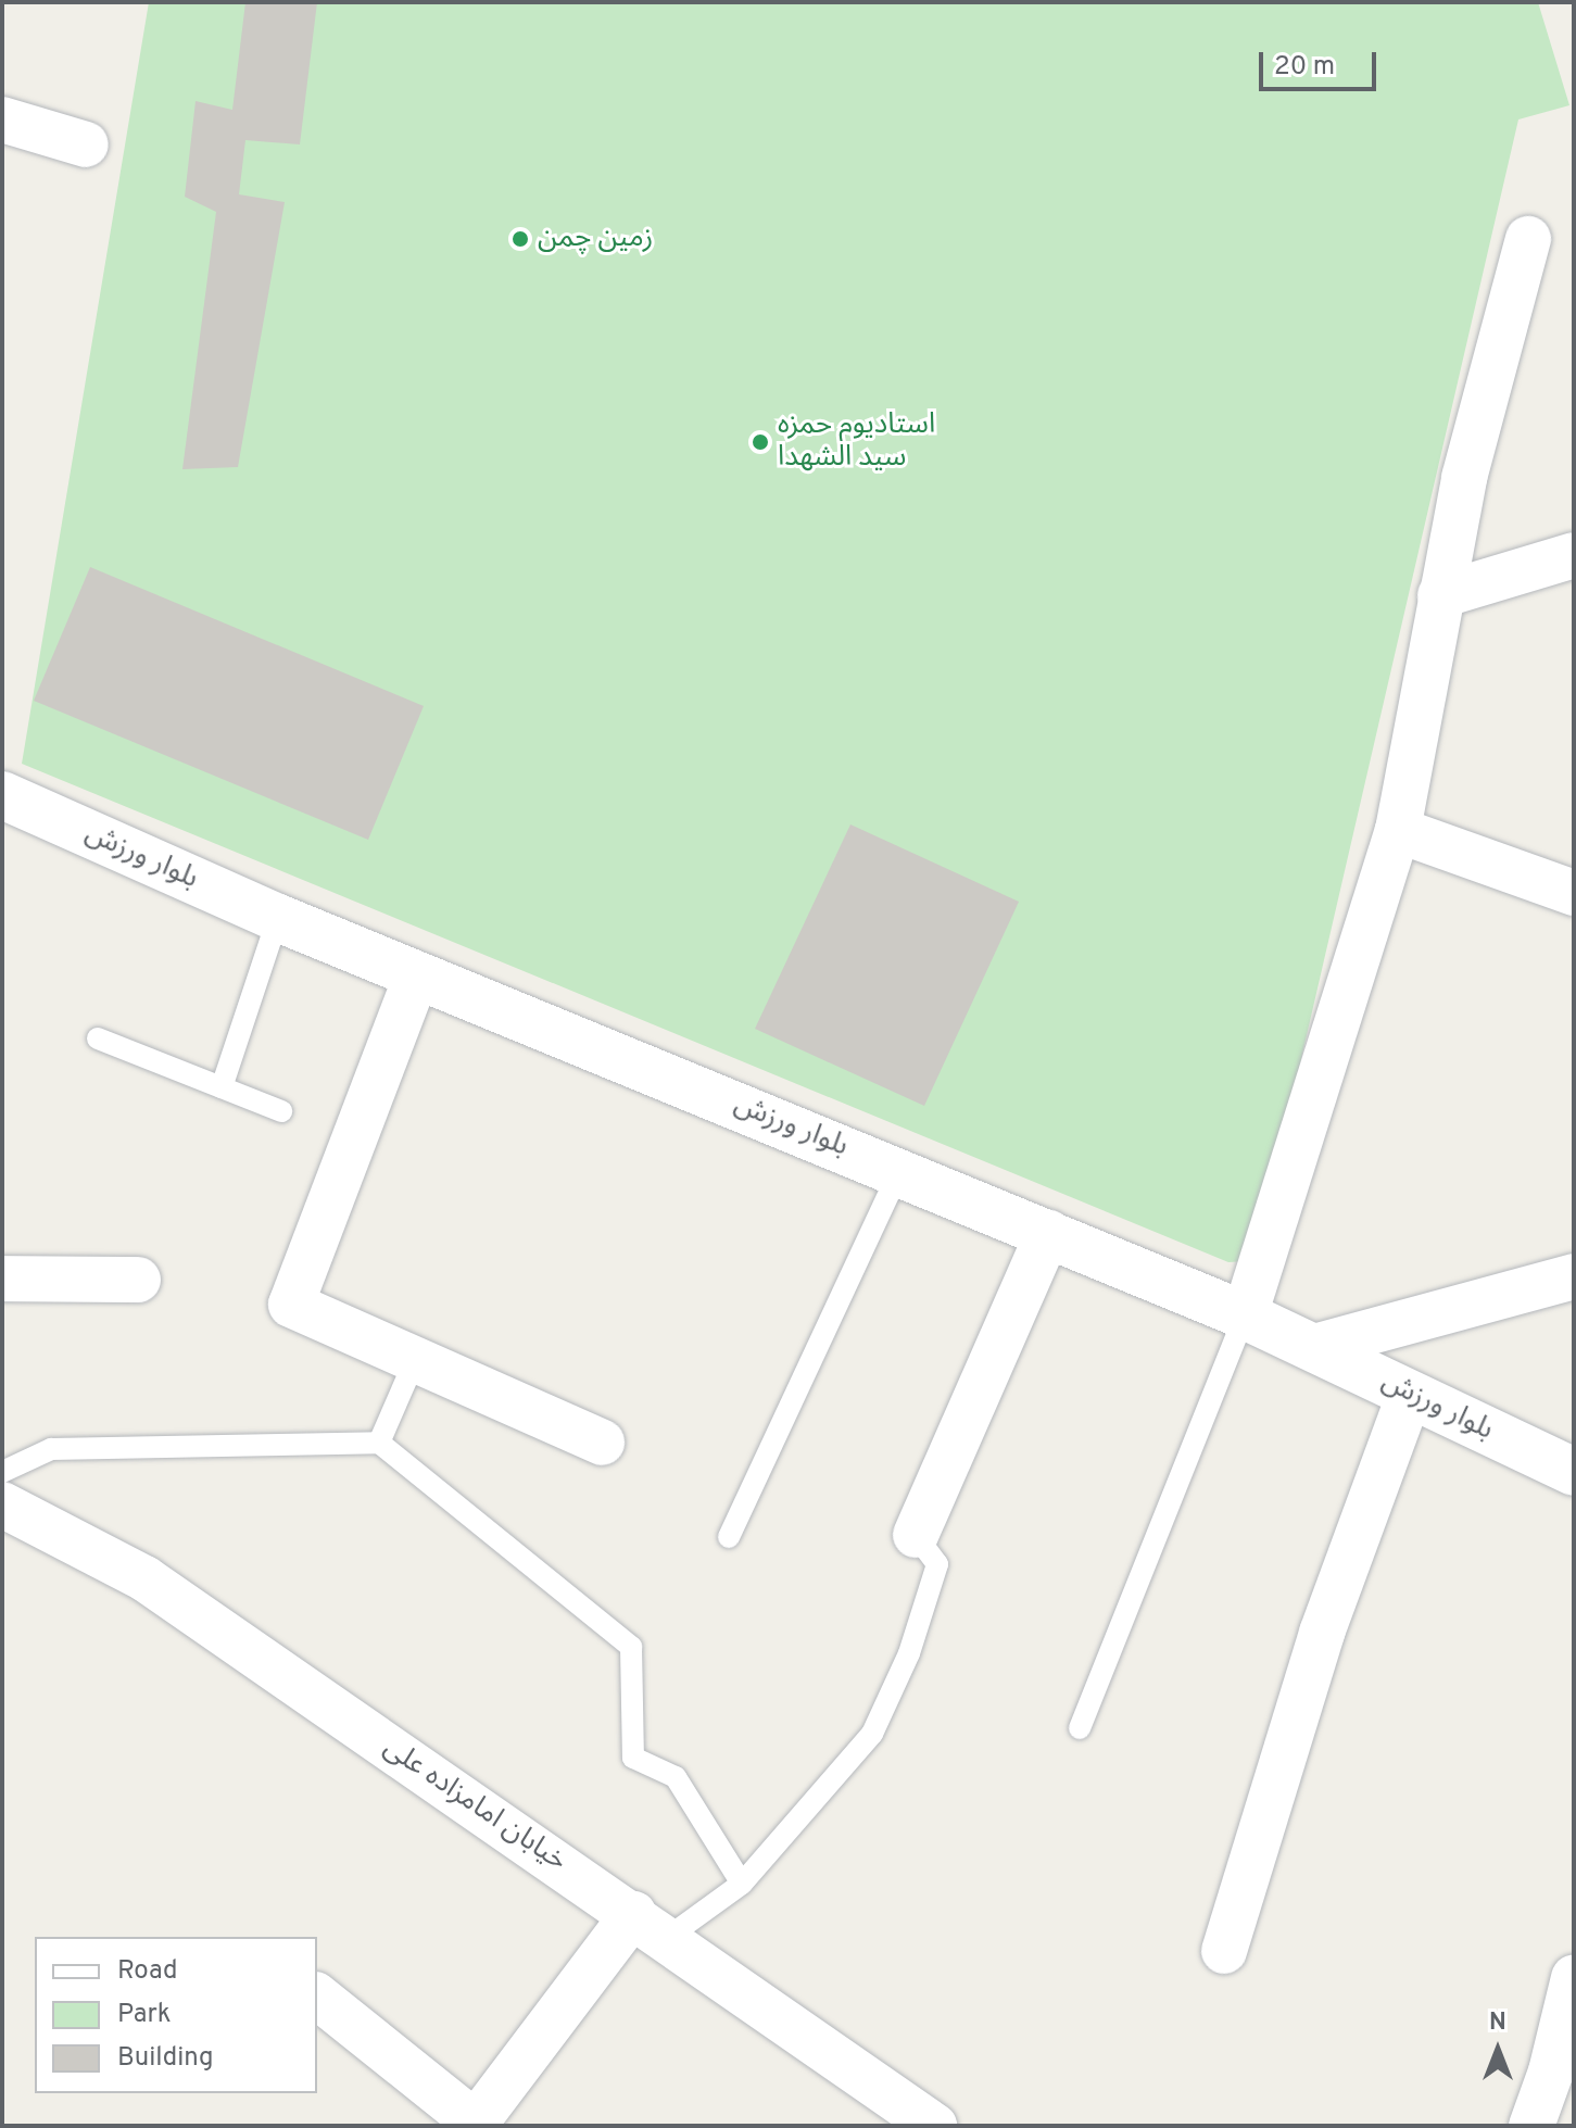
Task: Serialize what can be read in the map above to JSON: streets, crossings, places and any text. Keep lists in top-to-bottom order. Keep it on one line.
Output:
{"streets":{"street":["بلوار ورزش","خیابان امامزاده علی"]},"places":["زمین چمن","استادیوم حمزه سید الشهدا"],"legend":["Road","Park","Building"],"scale_bar":"20 m","north":"top"}
